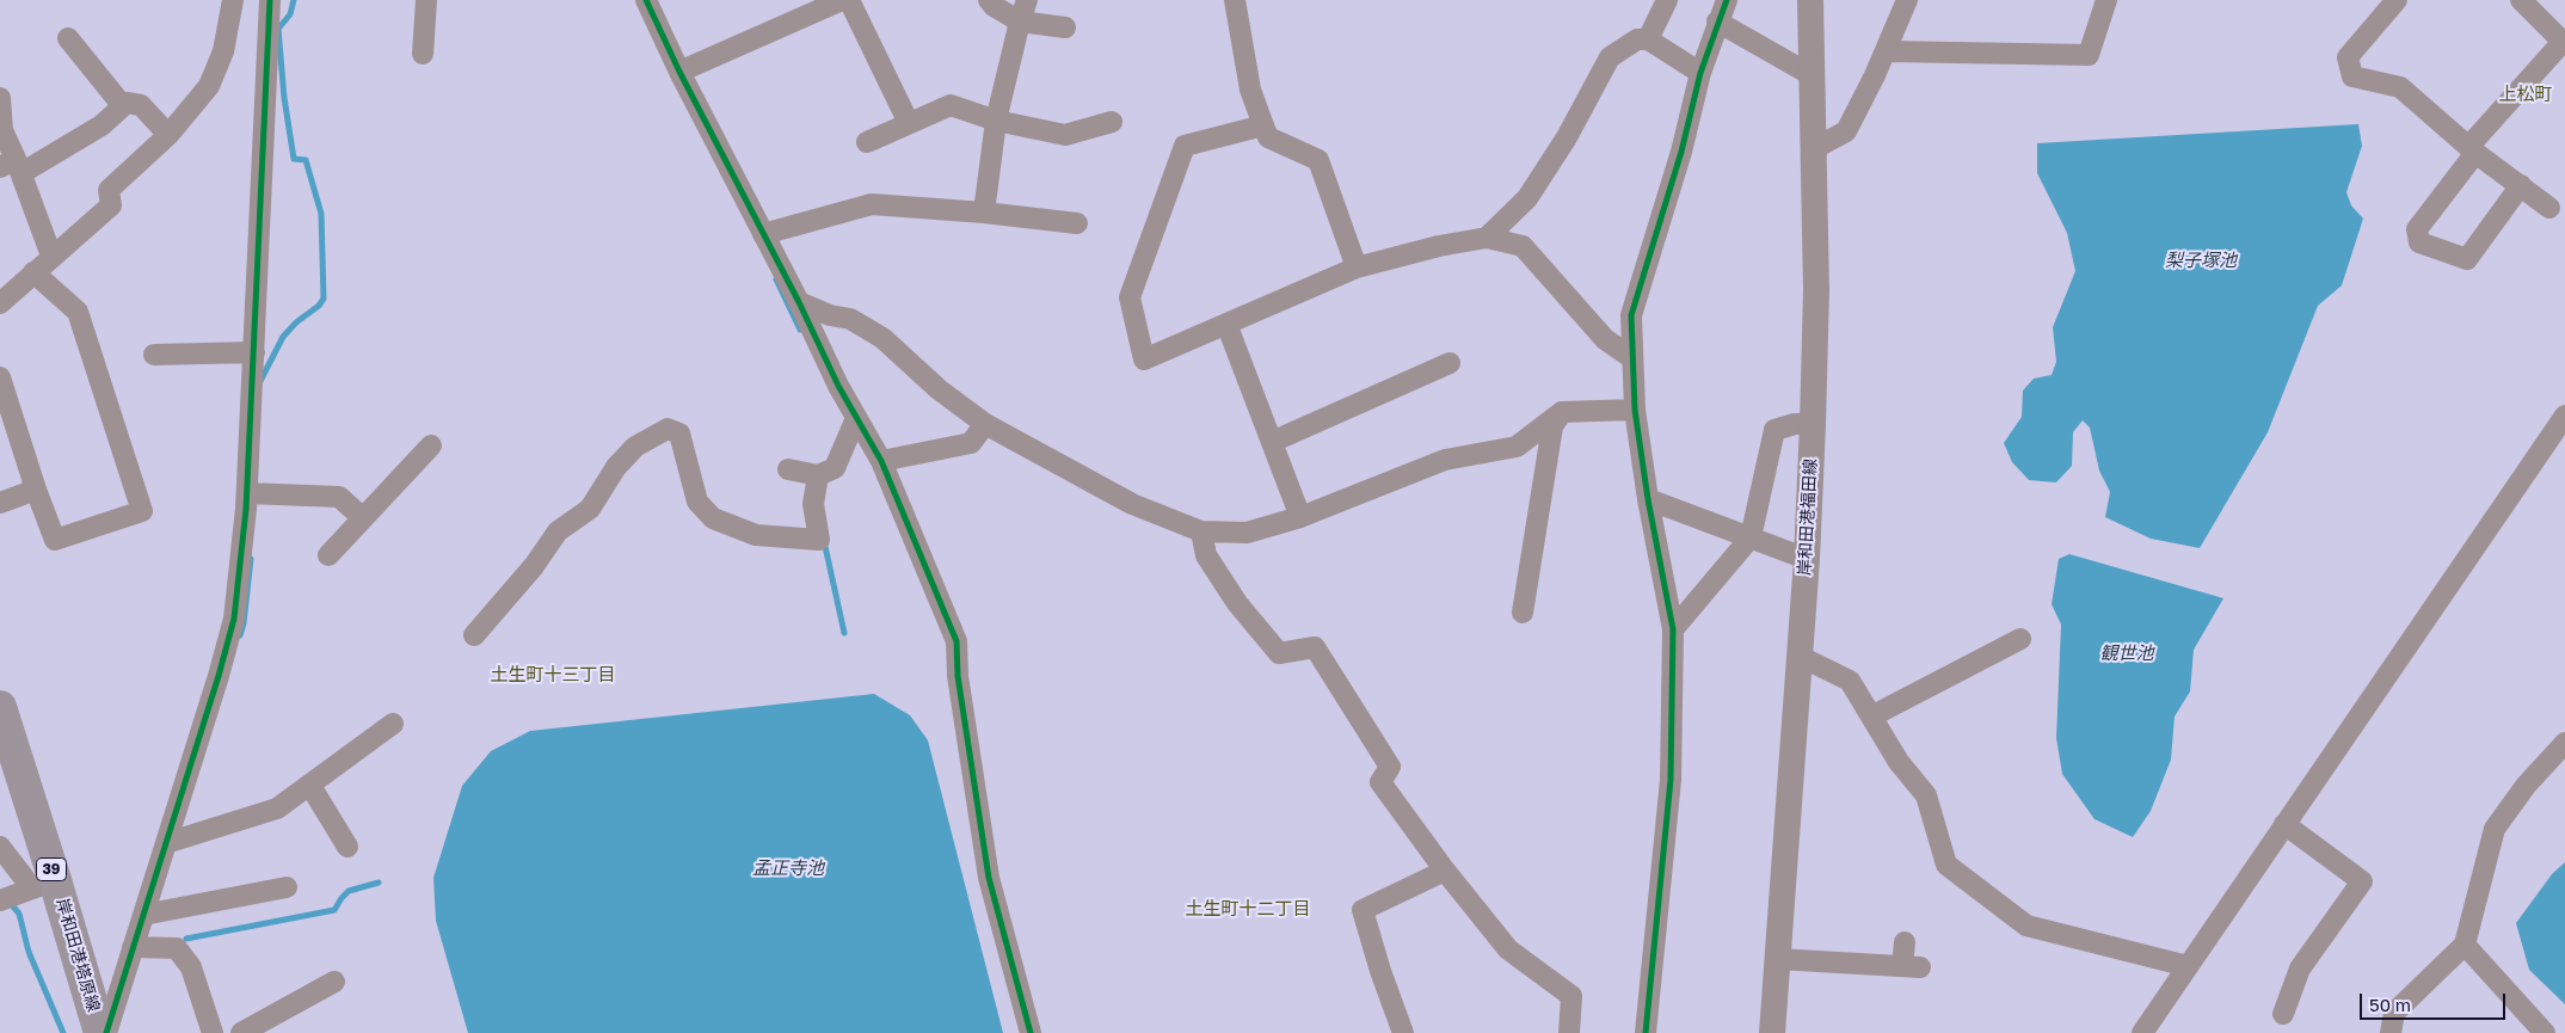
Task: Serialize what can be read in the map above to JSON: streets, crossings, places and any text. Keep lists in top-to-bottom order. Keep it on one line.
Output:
{"streets":{"main road":["39","岸和田港塔原線"],"street":["岸和田港福田線"]},"districts":["上松町","土生町十三丁目","土生町十二丁目"],"water":["梨子塚池","観世池","孟正寺池"],"scale_bar":"50 m"}
